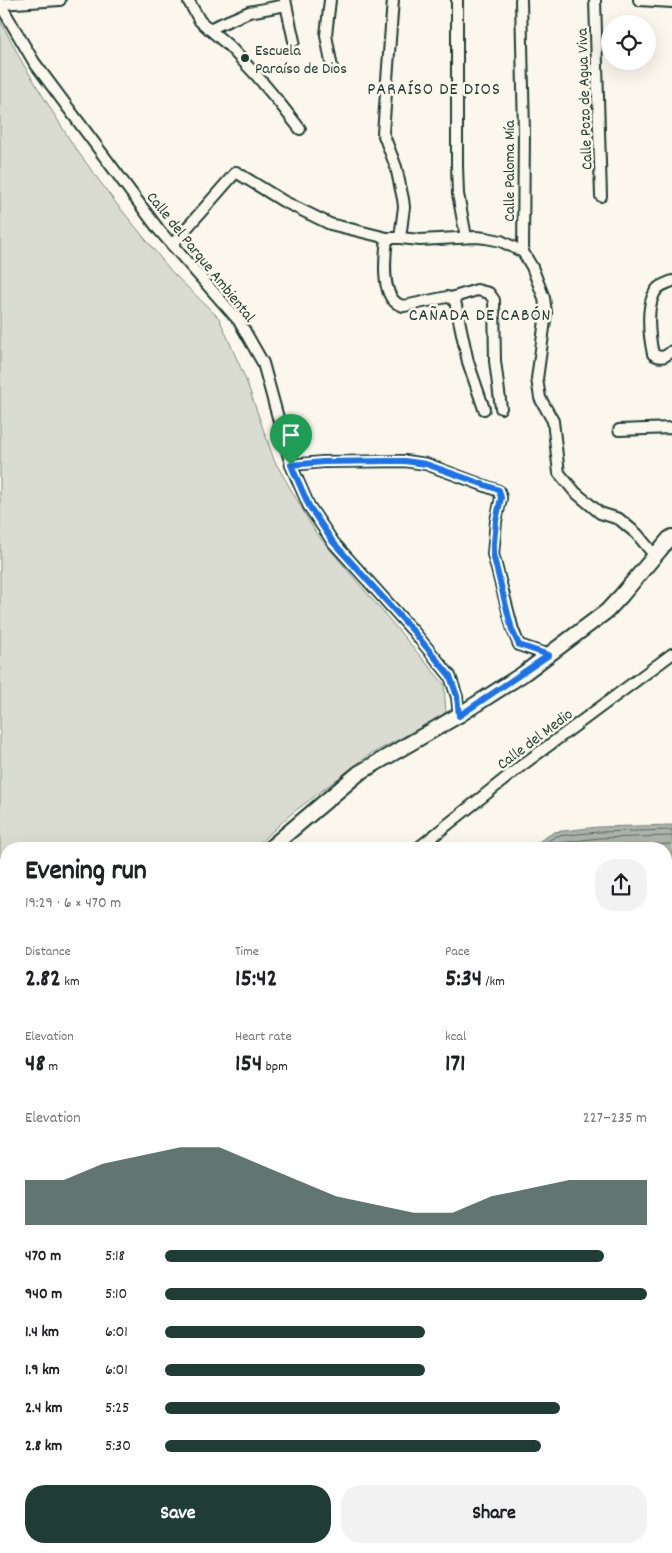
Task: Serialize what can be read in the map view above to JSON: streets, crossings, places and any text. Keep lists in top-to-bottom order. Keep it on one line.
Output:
{"streets":{"street":["Calle Pozo de Agua Viva","Calle Paloma Mía","Calle del Parque Ambiental","Calle del Medio"]},"districts":["PARAÍSO DE DIOS","CAÑADA DE CABÓN"],"places":["Escuela Paraíso de Dios"],"page":{"heading":["Evening run","19:29 · 6 × 470 m"],"stats":[["Distance","2.82 km"],["Time","15:42"],["Pace","5:34 /km"],["Elevation","48 m"],["Heart rate","154 bpm"],["kcal","171"]],"chart":["Elevation","227–235 m"],"list":[{"name":"470 m","note":"5:18"},{"name":"940 m","note":"5:10"},{"name":"1.4 km","note":"6:01"},{"name":"1.9 km","note":"6:01"},{"name":"2.4 km","note":"5:25"},{"name":"2.8 km","note":"5:30"}],"buttons":["Save","Share"]}}
